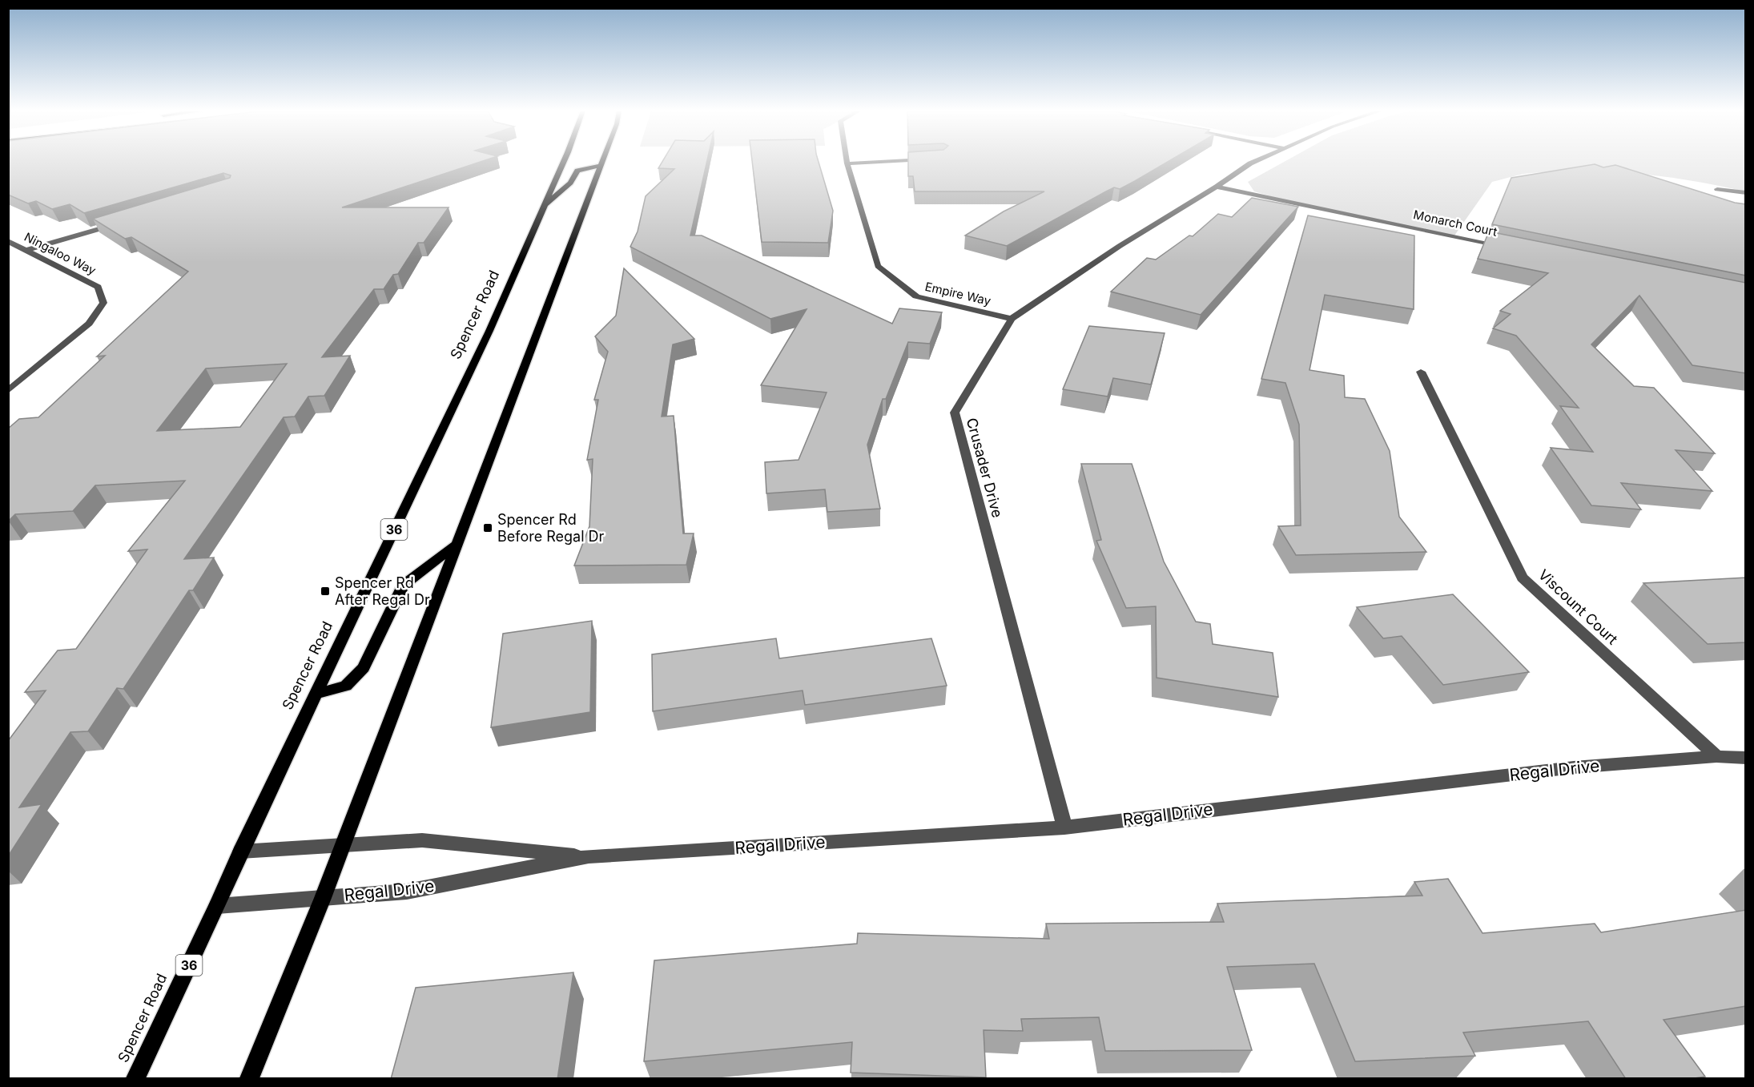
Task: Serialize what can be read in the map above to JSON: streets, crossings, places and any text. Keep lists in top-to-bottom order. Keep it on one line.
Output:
{"streets":{"main road":["Spencer Road","36"],"street":["Monarch Court","Ningaloo Way","Empire Way","Crusader Drive","Viscount Court","Regal Drive"]},"crossings":[["Monarch Court","Crusader Drive"],["Empire Way","Crusader Drive"],["Spencer Road","Regal Drive"],["Crusader Drive","Regal Drive"],["Viscount Court","Regal Drive"]],"places":{"transit":["Spencer Rd Before Regal Dr","Spencer Rd After Regal Dr"]}}
